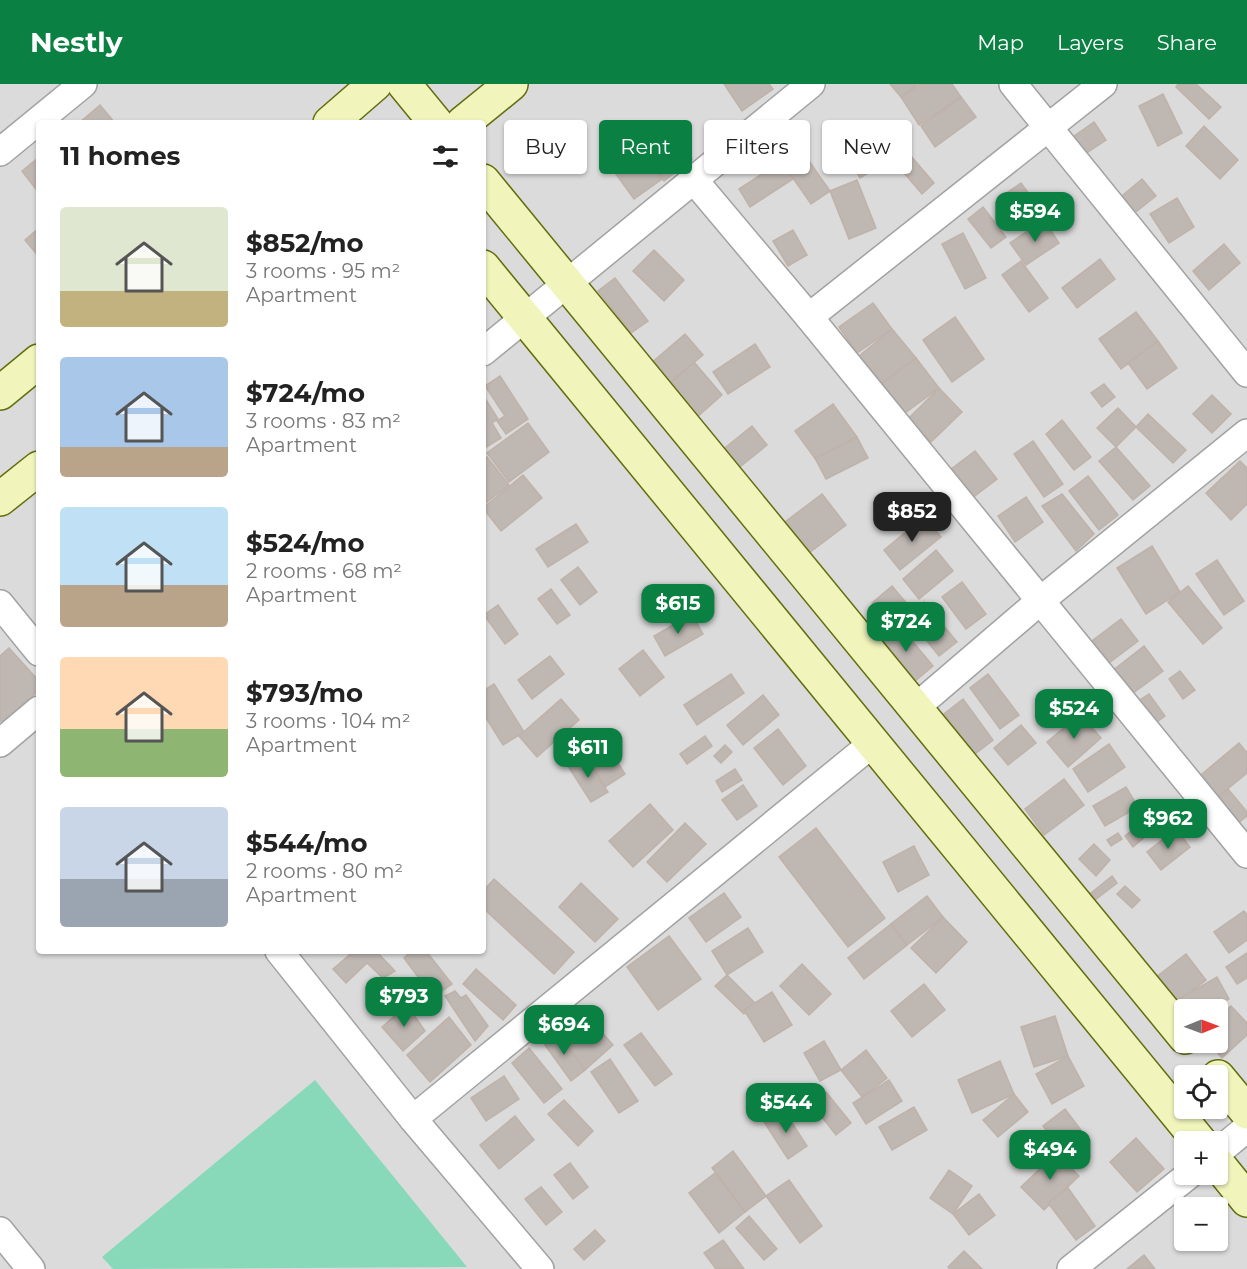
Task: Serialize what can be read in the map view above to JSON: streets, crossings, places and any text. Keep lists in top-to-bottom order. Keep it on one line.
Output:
{"north":"right","page":{"header":"Nestly","nav":["Map","Layers","Share"],"chip":["Buy","Rent","Filters","New"],"heading":"11 homes","price":["$594","$852","$615","$724","$524","$611","$962","$793","$694","$544","$494"],"list":[{"name":"$852/mo","note":"3 rooms · 95 m² · Apartment"},{"name":"$724/mo","note":"3 rooms · 83 m² · Apartment"},{"name":"$524/mo","note":"2 rooms · 68 m² · Apartment"},{"name":"$793/mo","note":"3 rooms · 104 m² · Apartment"},{"name":"$544/mo","note":"2 rooms · 80 m² · Apartment"}],"map_buttons":["+","−"]}}
